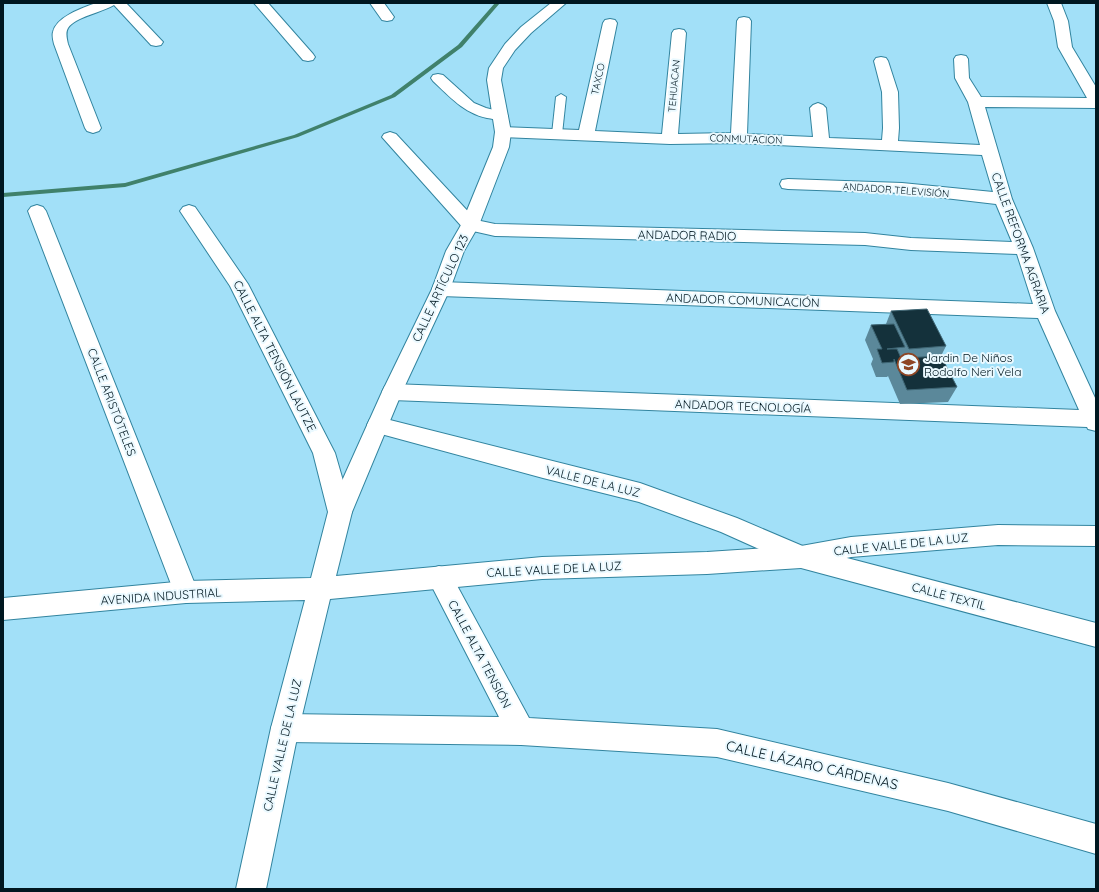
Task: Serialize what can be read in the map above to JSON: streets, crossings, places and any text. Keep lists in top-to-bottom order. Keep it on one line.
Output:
{"streets":{"street":["TAXCO","TEHUACAN","CONMUTACION","ANDADOR TELEVISIÓN","ANDADOR RADIO","CALLE REFORMA AGRARIA","CALLE ARTÍCULO 123","ANDADOR COMUNICACIÓN","CALLE ALTA TENSIÓN LAUTZE","CALLE ARISTÓTELES","ANDADOR TECNOLOGÍA","VALLE DE LA LUZ","CALLE VALLE DE LA LUZ","AVENIDA INDUSTRIAL","CALLE TEXTIL","CALLE ALTA TENSIÓN","CALLE LÁZARO CÁRDENAS"]},"crossings":[["TAXCO","CONMUTACION"],["TEHUACAN","CONMUTACION"],["CONMUTACION","CALLE REFORMA AGRARIA"],["CONMUTACION","CALLE ARTÍCULO 123"],["ANDADOR TELEVISIÓN","CALLE REFORMA AGRARIA"],["ANDADOR RADIO","CALLE REFORMA AGRARIA"],["ANDADOR RADIO","CALLE ARTÍCULO 123"],["CALLE REFORMA AGRARIA","ANDADOR COMUNICACIÓN"],["CALLE REFORMA AGRARIA","ANDADOR TECNOLOGÍA"],["CALLE ARTÍCULO 123","ANDADOR COMUNICACIÓN"],["CALLE ARTÍCULO 123","CALLE ALTA TENSIÓN LAUTZE"],["CALLE ARTÍCULO 123","ANDADOR TECNOLOGÍA"],["CALLE ARTÍCULO 123","VALLE DE LA LUZ"],["CALLE ARTÍCULO 123","CALLE VALLE DE LA LUZ"],["CALLE ARTÍCULO 123","AVENIDA INDUSTRIAL"],["CALLE ARISTÓTELES","AVENIDA INDUSTRIAL"],["VALLE DE LA LUZ","CALLE VALLE DE LA LUZ"],["VALLE DE LA LUZ","CALLE TEXTIL"],["CALLE VALLE DE LA LUZ","AVENIDA INDUSTRIAL"],["CALLE VALLE DE LA LUZ","CALLE TEXTIL"],["CALLE VALLE DE LA LUZ","CALLE ALTA TENSIÓN"],["CALLE VALLE DE LA LUZ","CALLE LÁZARO CÁRDENAS"],["CALLE ALTA TENSIÓN","CALLE LÁZARO CÁRDENAS"]],"places":{"school or university":["Jardin De Niños Rodolfo Neri Vela"]}}
